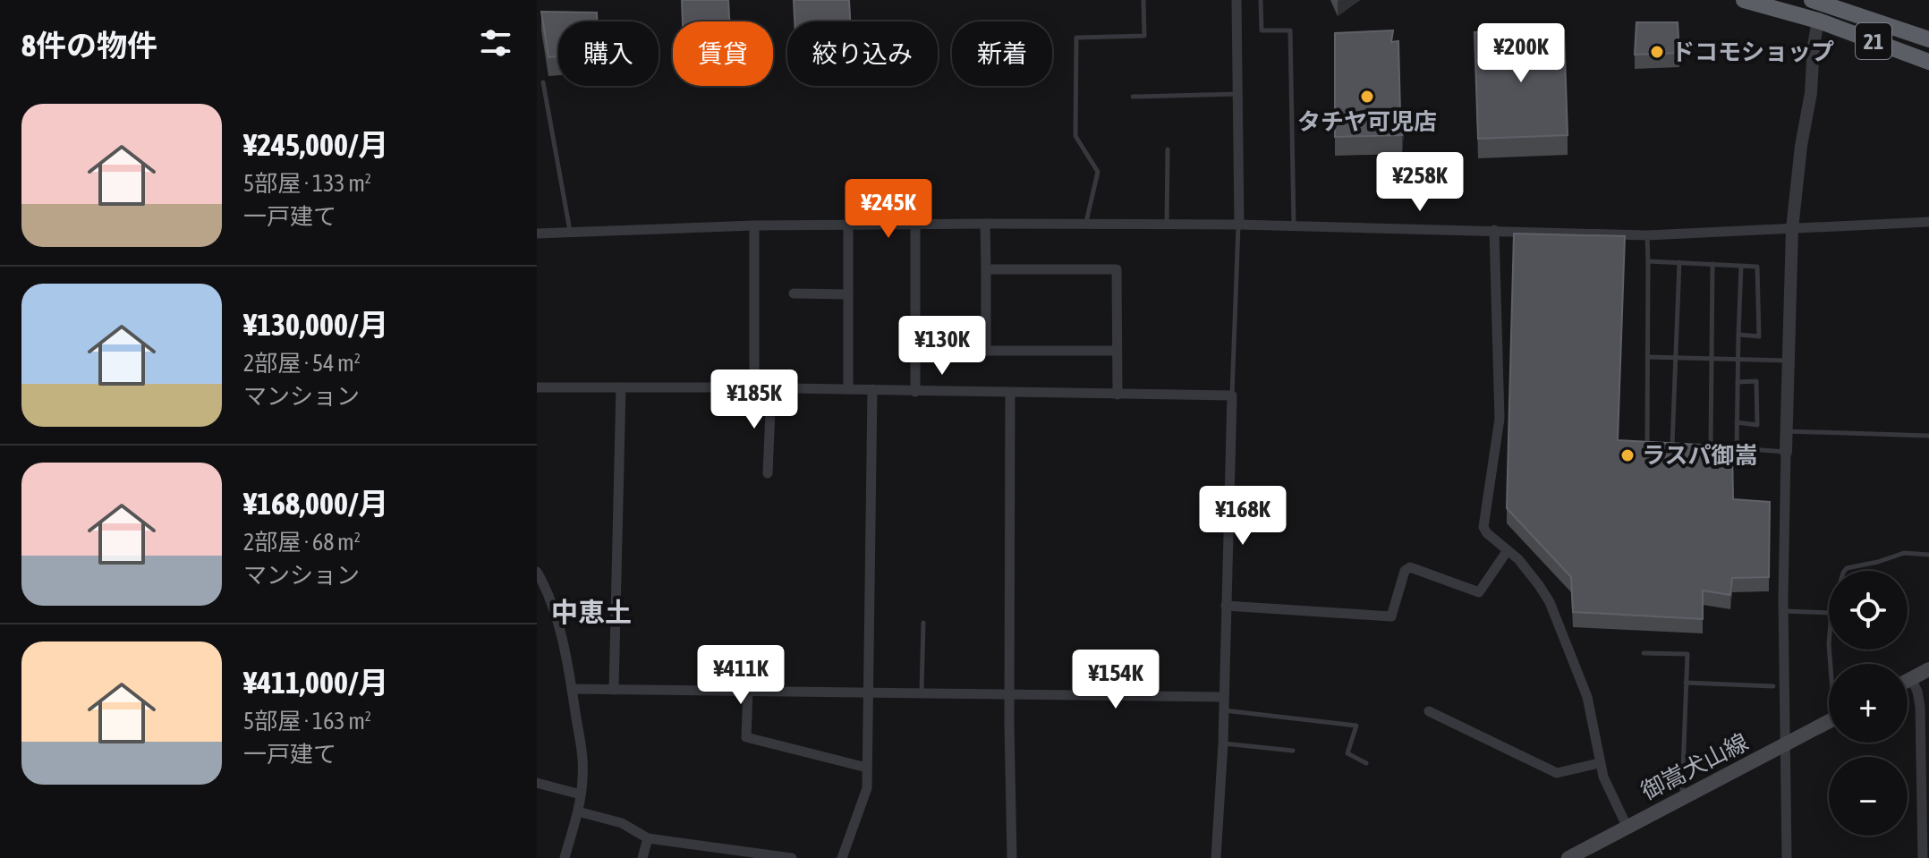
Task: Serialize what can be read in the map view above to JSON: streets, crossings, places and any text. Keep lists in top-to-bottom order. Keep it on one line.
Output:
{"streets":{"highway":["21"],"main road":["御嵩犬山線"]},"districts":["中恵土"],"places":["ドコモショップ","タチヤ可児店","ラスパ御嵩"],"page":{"heading":"8件の物件","chip":["購入","賃貸","絞り込み","新着"],"price":["¥200K","¥258K","¥245K","¥130K","¥185K","¥168K","¥411K","¥154K"],"list":[{"name":"¥245,000/月","note":"5部屋 · 133 m² · 一戸建て"},{"name":"¥130,000/月","note":"2部屋 · 54 m² · マンション"},{"name":"¥168,000/月","note":"2部屋 · 68 m² · マンション"},{"name":"¥411,000/月","note":"5部屋 · 163 m² · 一戸建て"}],"map_buttons":["+","−"]}}
